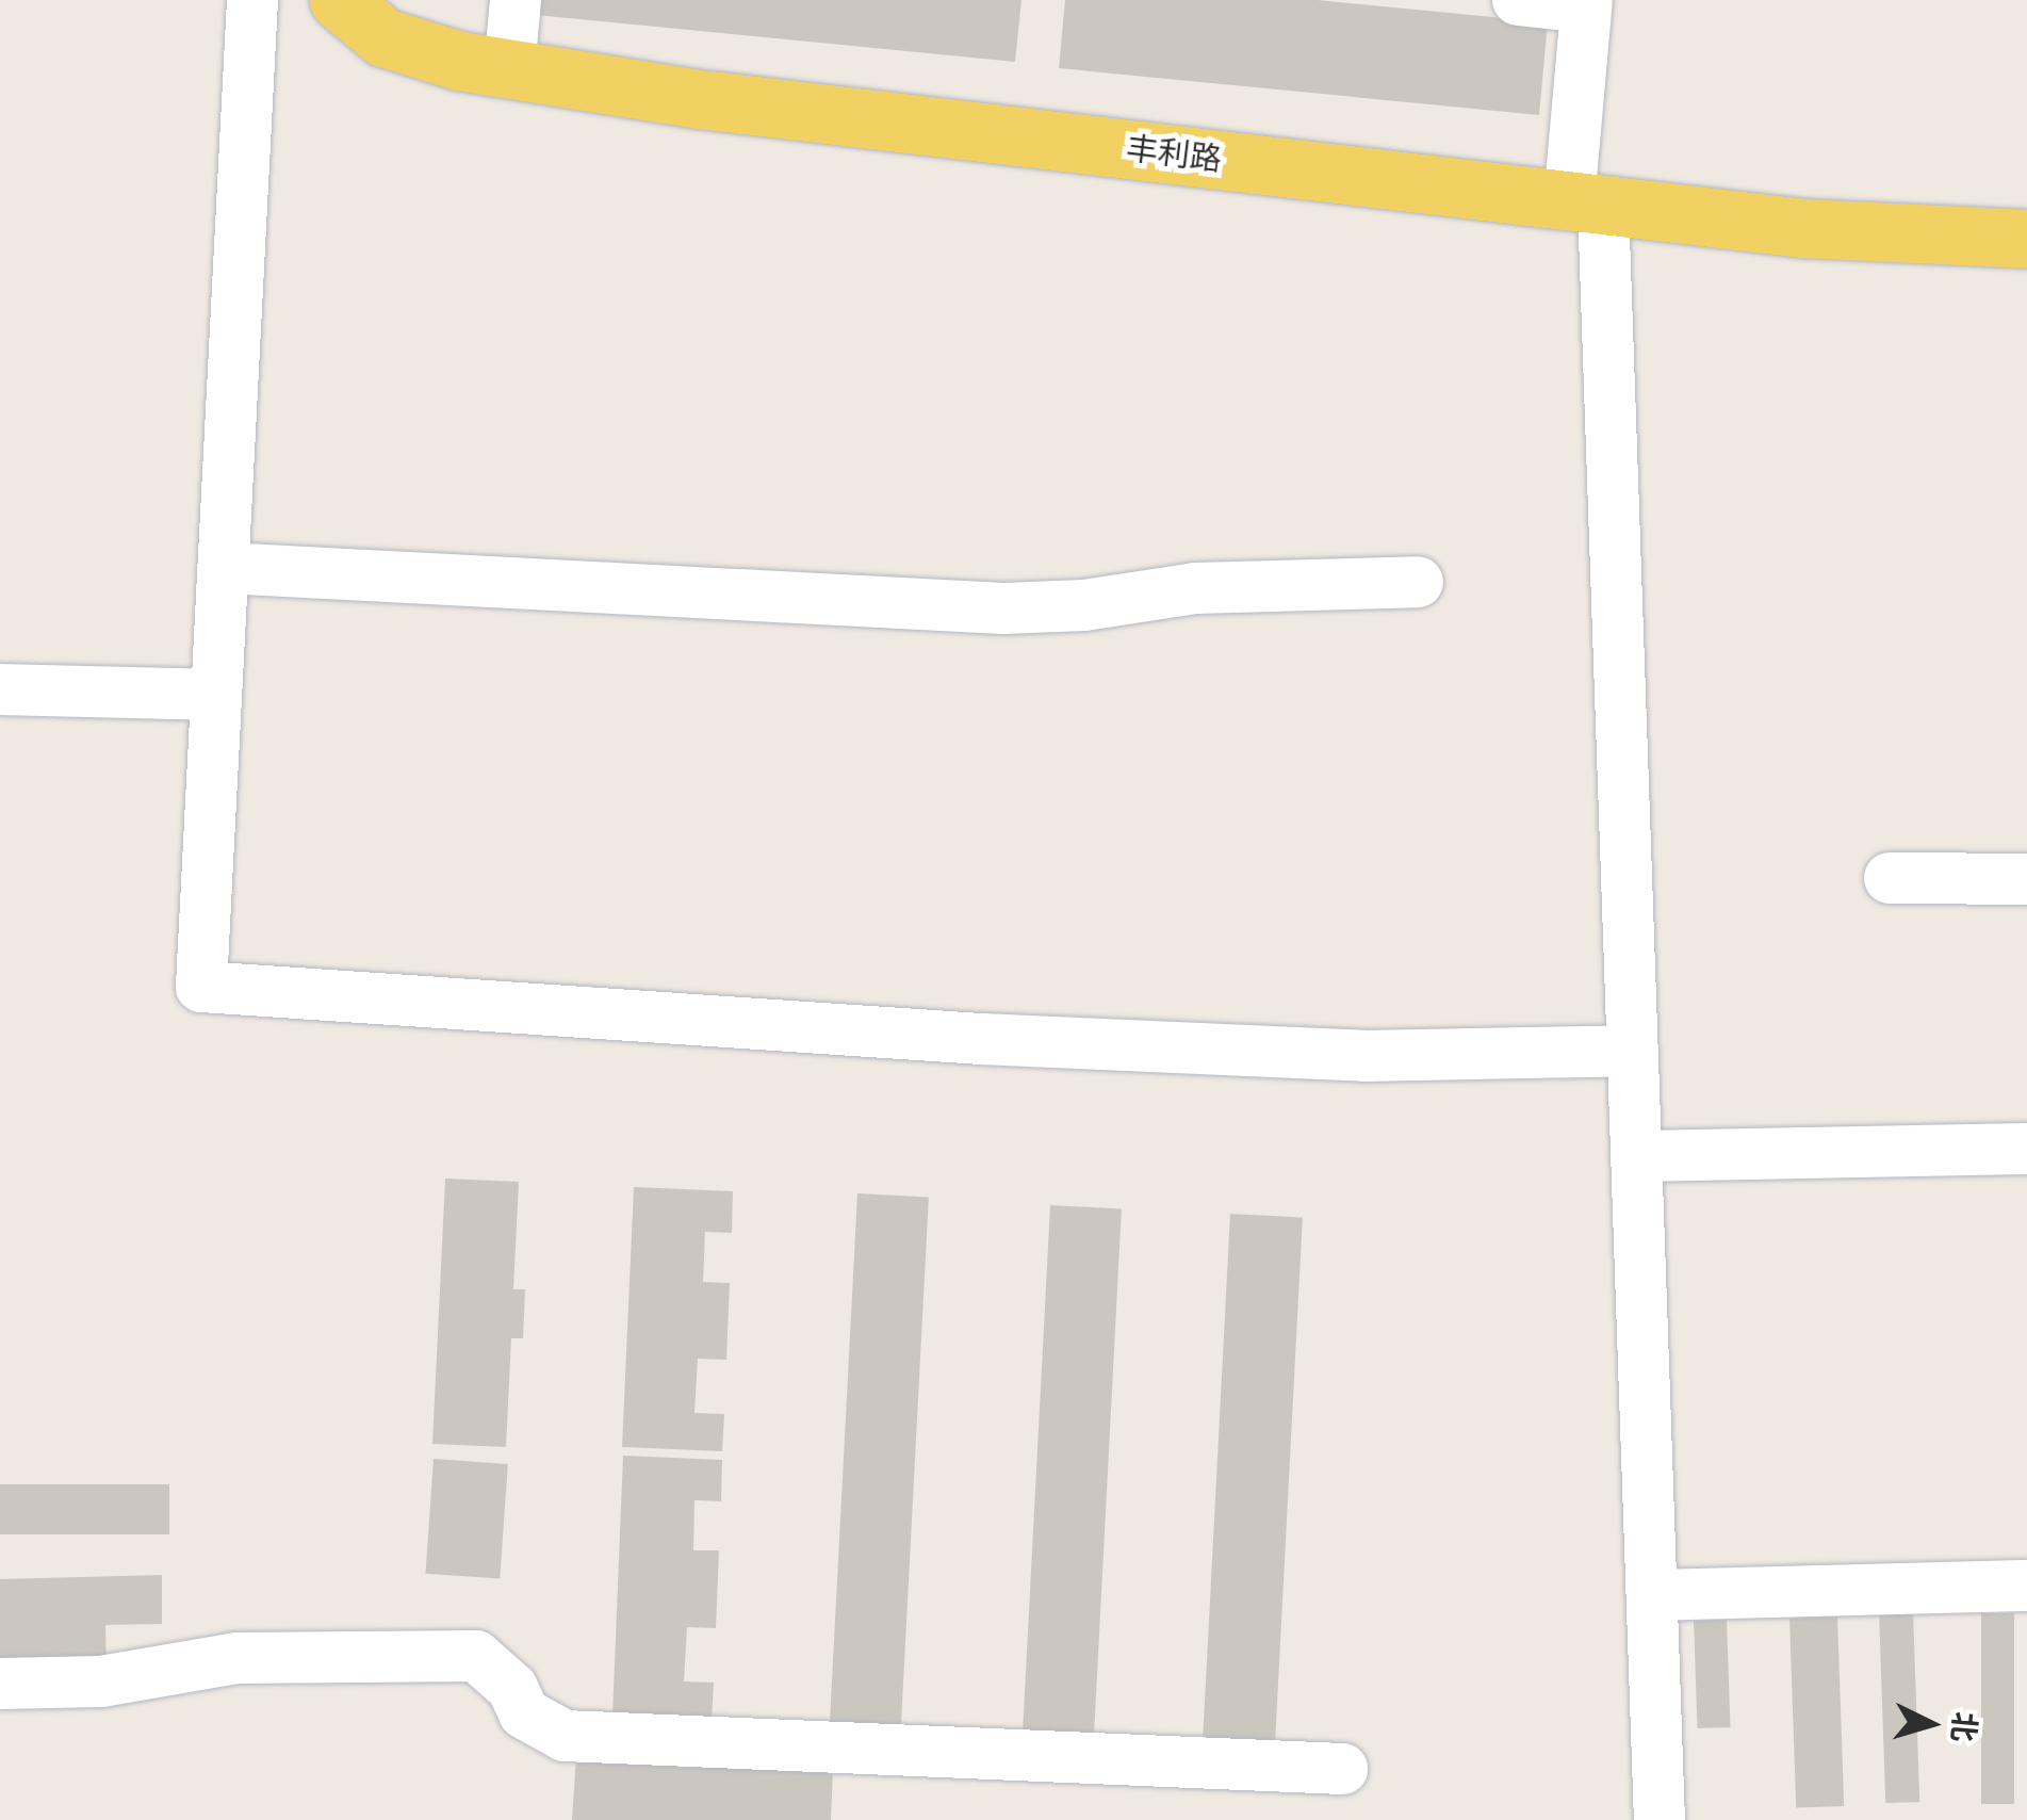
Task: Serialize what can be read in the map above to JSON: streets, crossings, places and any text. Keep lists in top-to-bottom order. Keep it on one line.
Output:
{"streets":{"main road":["丰利路"]},"north":"right"}
